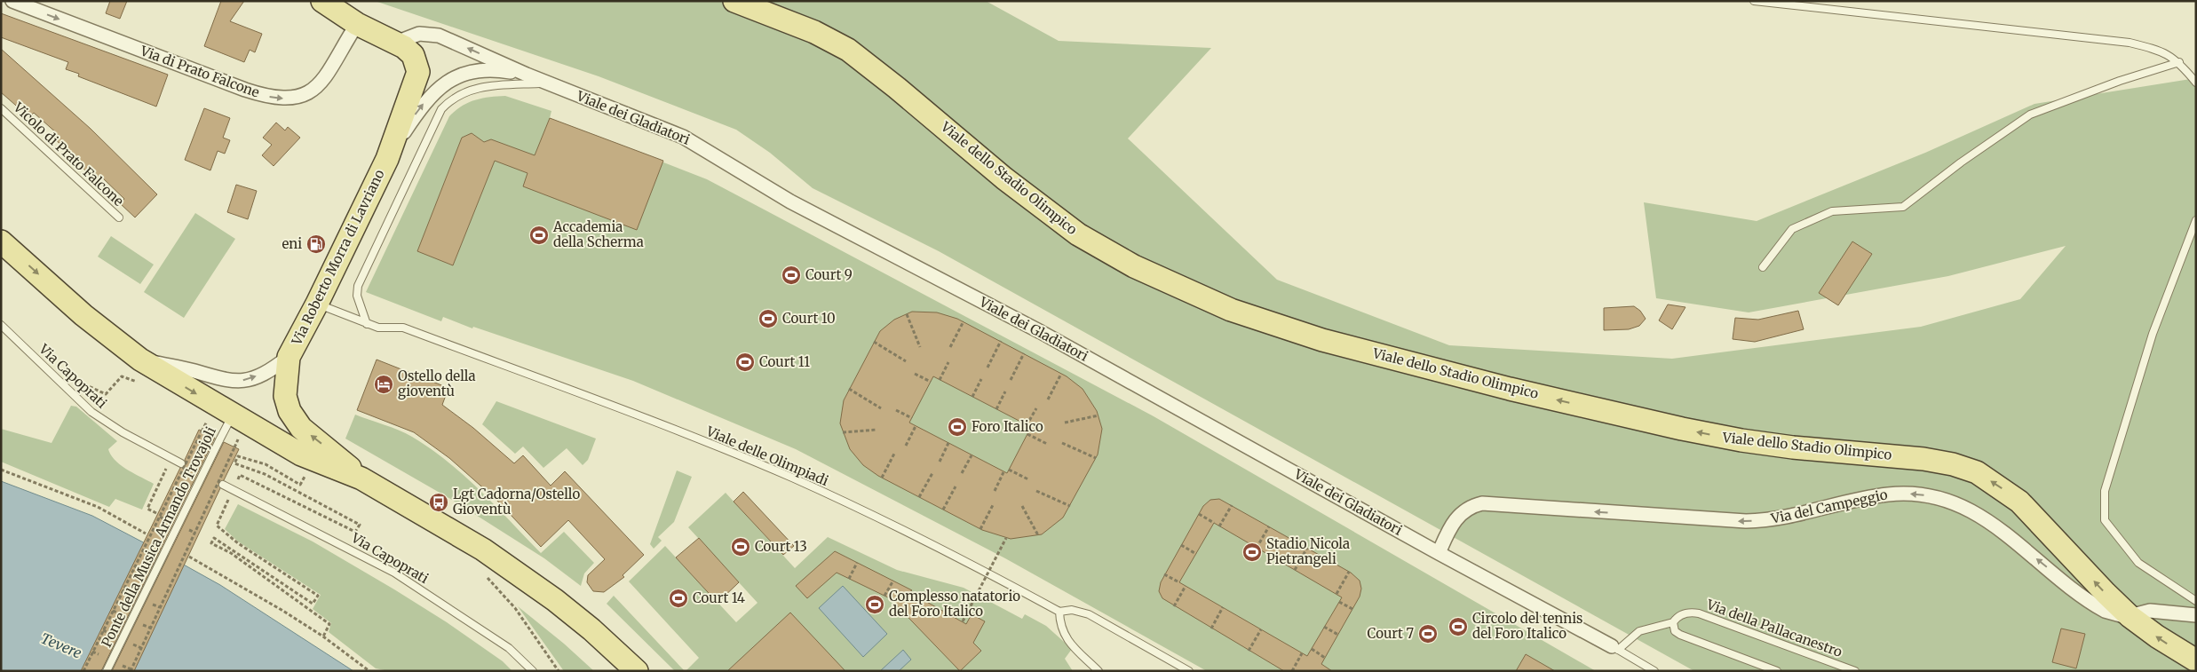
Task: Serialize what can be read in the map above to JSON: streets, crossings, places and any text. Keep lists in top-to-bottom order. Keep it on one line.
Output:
{"streets":{"main road":["Viale dello Stadio Olimpico","Via Roberto Morra di Lavriano"],"street":["Via di Prato Falcone","Viale dei Gladiatori","Via del Campeggio"],"lane":["Vicolo di Prato Falcone","Via Capoprati","Viale delle Olimpiadi","Ponte della Musica Armando Trovajoli","Via della Pallacanestro"]},"crossings":[["Via di Prato Falcone","Via Roberto Morra di Lavriano"],["Viale dei Gladiatori","Via Roberto Morra di Lavriano"],["Viale dei Gladiatori","Via del Campeggio"],["Viale dei Gladiatori","Via della Pallacanestro"],["Viale dello Stadio Olimpico","Via del Campeggio"],["Via Roberto Morra di Lavriano","Viale delle Olimpiadi"]],"one_way":["Via di Prato Falcone","Viale dello Stadio Olimpico","Via del Campeggio"],"water":["Tevere"],"places":{"sports":["Accademia della Scherma","Court 9","Court 10","Court 11","Foro Italico","Court 13","Stadio Nicola Pietrangeli","Court 14","Complesso natatorio del Foro Italico","Circolo del tennis del Foro Italico","Court 7"],"fuel station":["eni"],"hotel":["Ostello della gioventù"],"bus stop":["Lgt Cadorna/Ostello Gioventù"]}}
